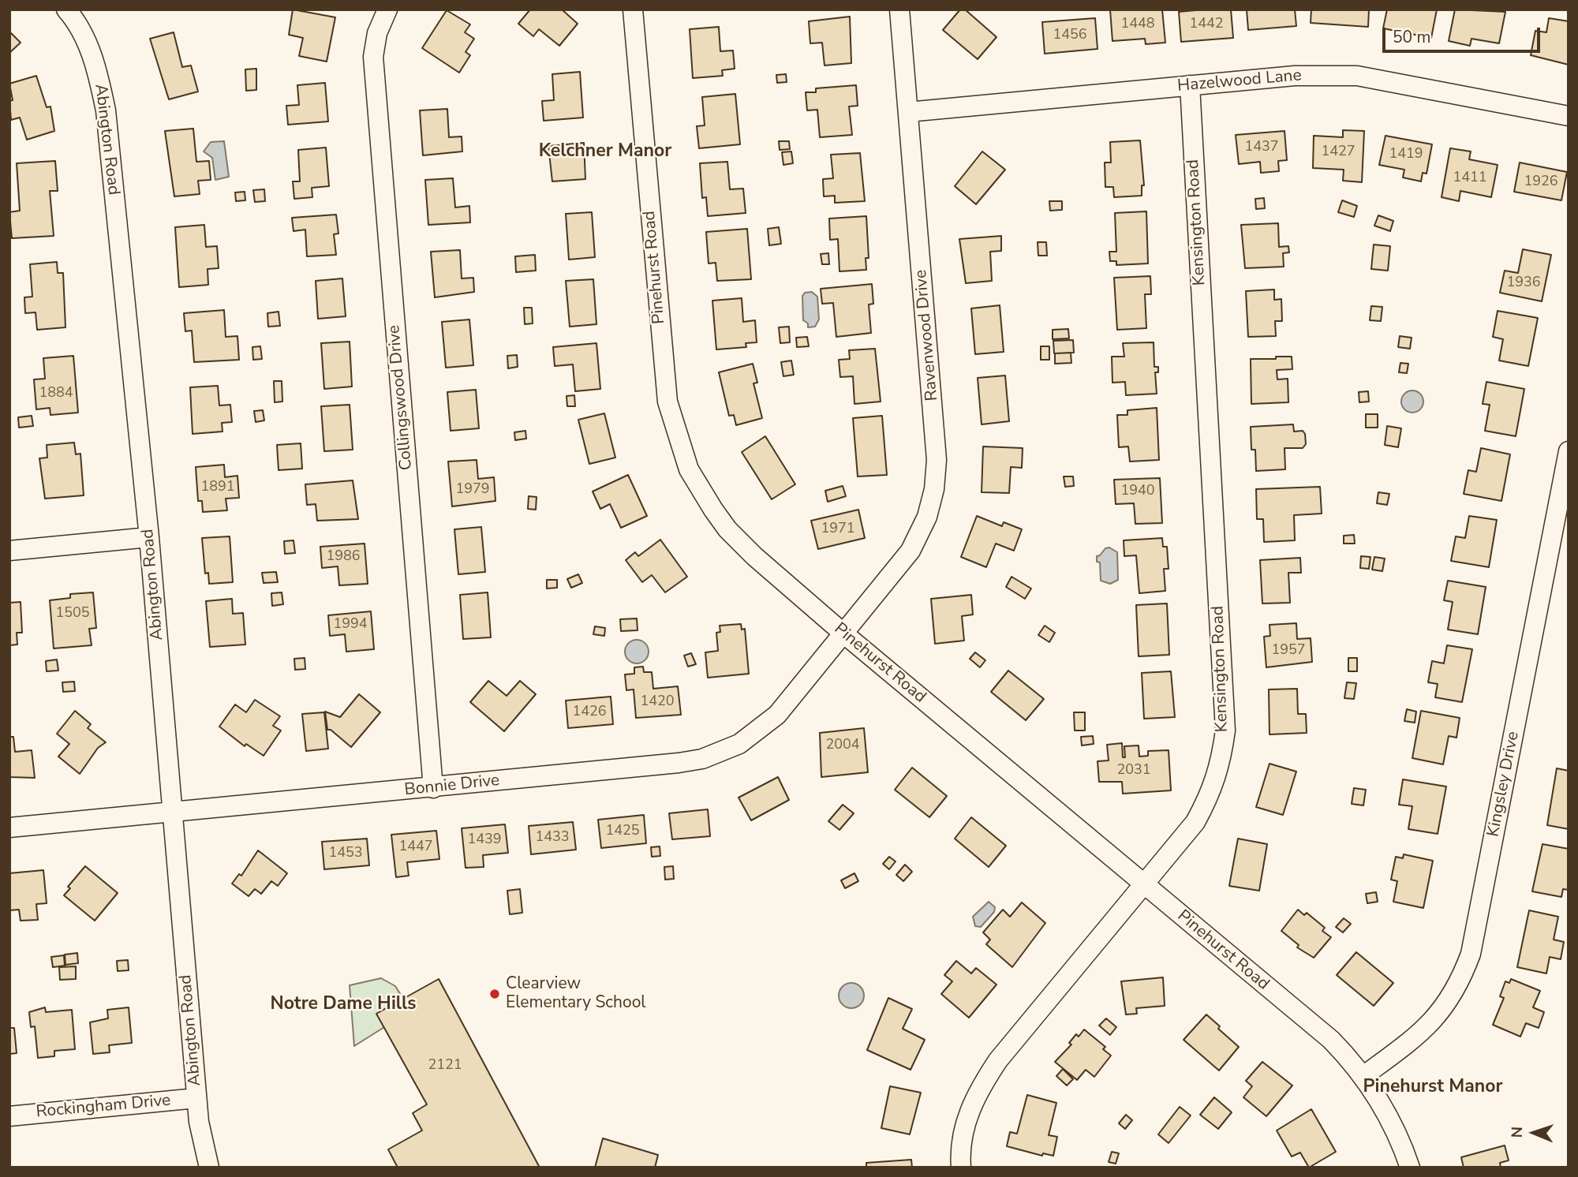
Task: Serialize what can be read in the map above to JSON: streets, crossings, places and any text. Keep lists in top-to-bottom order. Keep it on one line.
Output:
{"streets":{"street":["Hazelwood Lane","Abington Road","Kensington Road","Pinehurst Road","Ravenwood Drive","Collingswood Drive","Kingsley Drive","Bonnie Drive","Rockingham Drive"]},"crossings":[["Hazelwood Lane","Kensington Road"],["Hazelwood Lane","Ravenwood Drive"],["Abington Road","Bonnie Drive"],["Abington Road","Rockingham Drive"],["Kensington Road","Pinehurst Road"],["Pinehurst Road","Ravenwood Drive"],["Pinehurst Road","Kingsley Drive"],["Pinehurst Road","Bonnie Drive"],["Ravenwood Drive","Bonnie Drive"],["Collingswood Drive","Bonnie Drive"]],"districts":["Kelchner Manor","Notre Dame Hills","Pinehurst Manor"],"places":["Clearview Elementary School"],"house_numbers":["1448","1442","1456","1437","1427","1419","1411","1926","1936","1884","1891","1979","1940","1971","1986","1505","1994","1957","1420","1426","2004","2031","1425","1433","1439","1447","1453","2121"],"scale_bar":"50 m","north":"left"}
